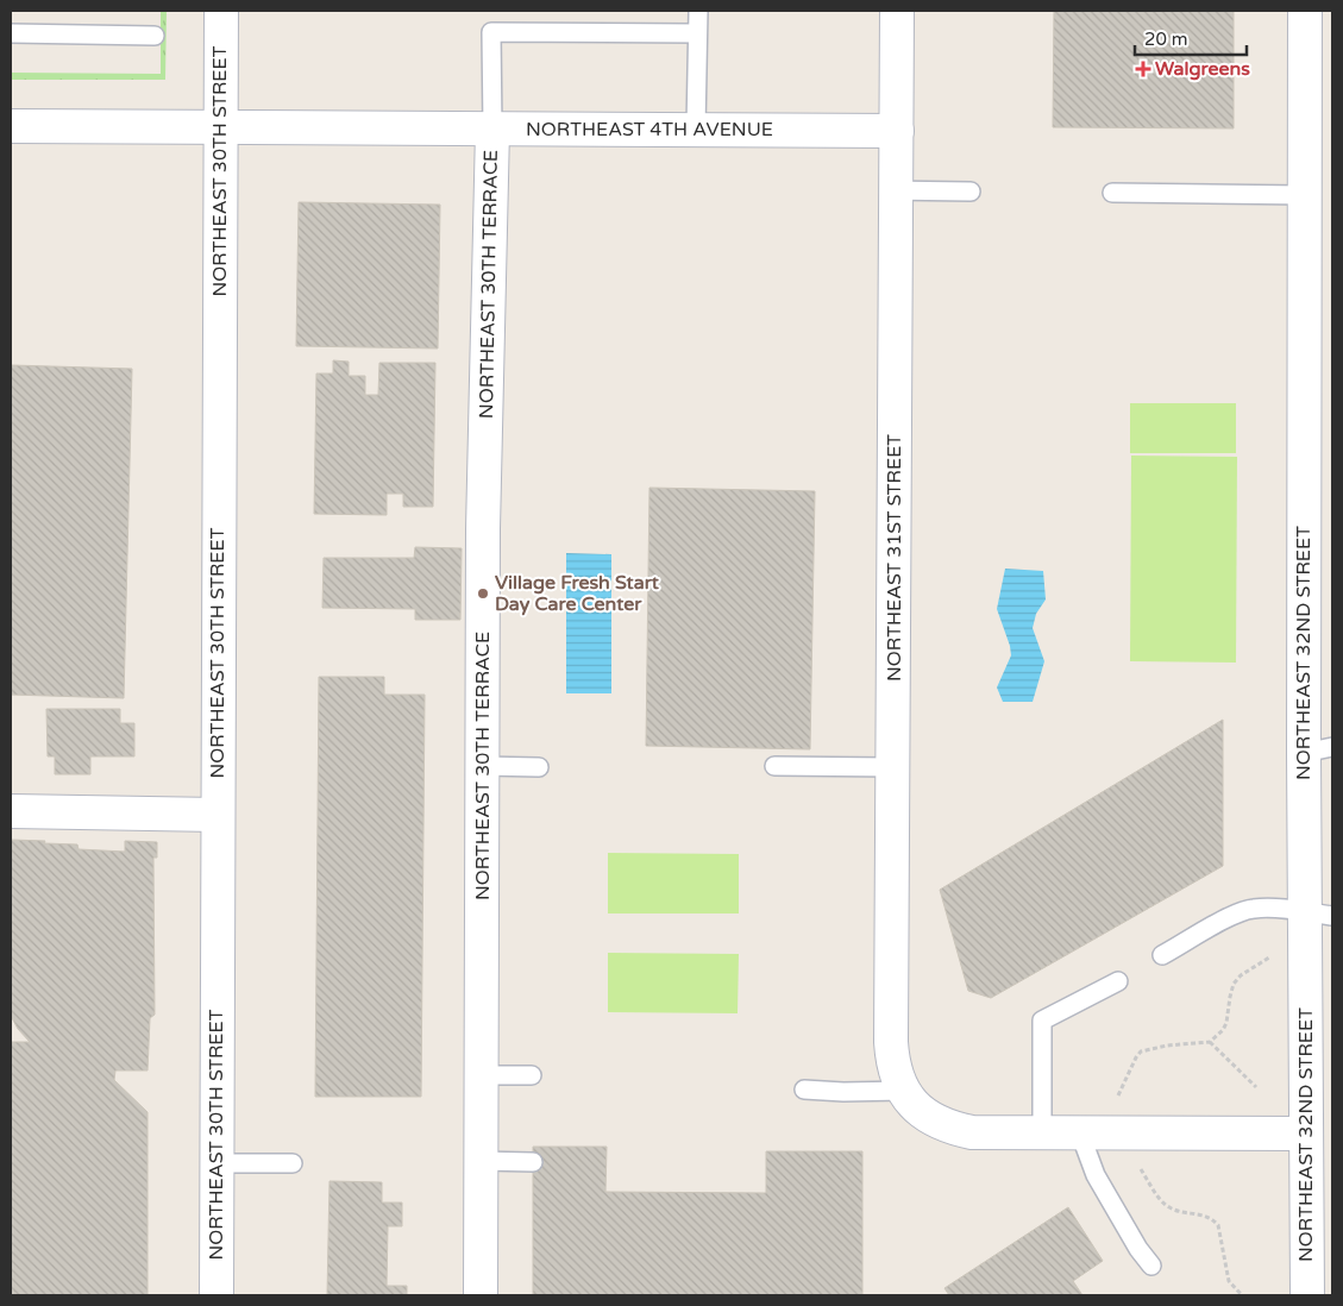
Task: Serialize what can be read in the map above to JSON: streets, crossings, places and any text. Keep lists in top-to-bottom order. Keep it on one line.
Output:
{"streets":{"street":["NORTHEAST 4TH AVENUE","NORTHEAST 30TH STREET","NORTHEAST 30TH TERRACE","NORTHEAST 31ST STREET","NORTHEAST 32ND STREET"]},"crossings":[["NORTHEAST 4TH AVENUE","NORTHEAST 30TH STREET"],["NORTHEAST 4TH AVENUE","NORTHEAST 30TH TERRACE"],["NORTHEAST 4TH AVENUE","NORTHEAST 31ST STREET"]],"places":{"health":["Walgreens"],"other":["Village Fresh Start Day Care Center"]},"scale_bar":"20 m"}
